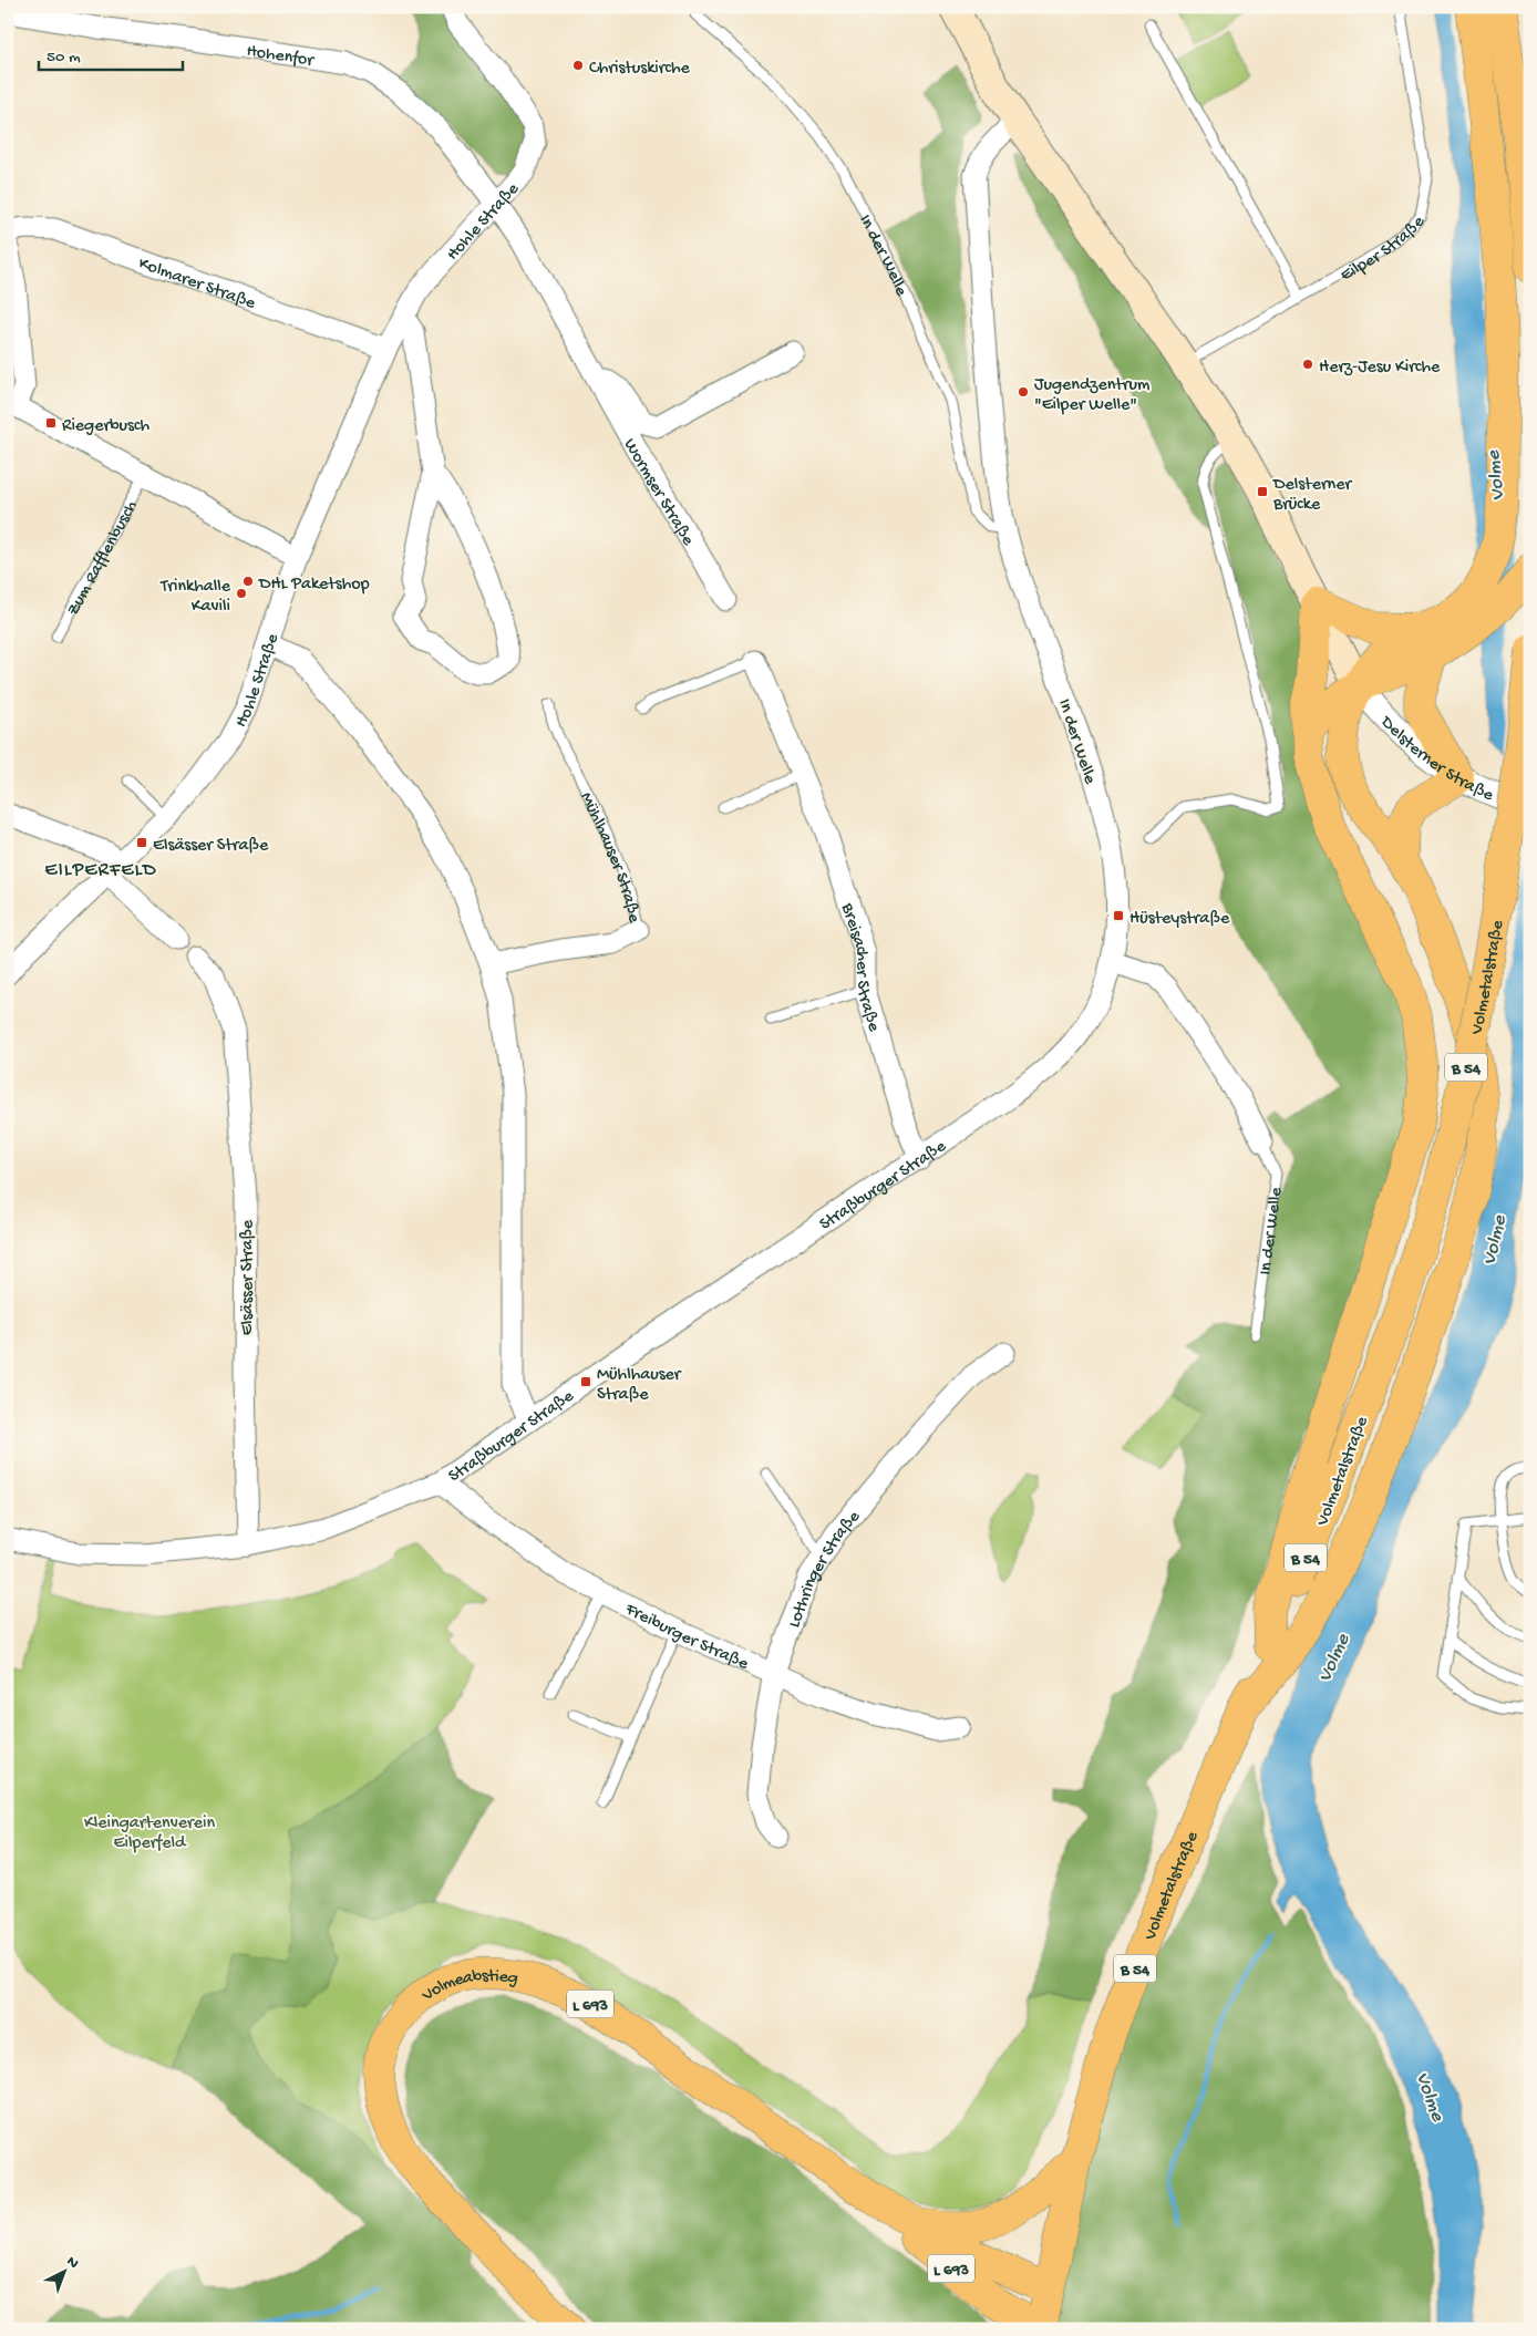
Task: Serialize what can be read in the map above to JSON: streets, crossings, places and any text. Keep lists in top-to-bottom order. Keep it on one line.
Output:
{"streets":{"main road":["Volmetalstraße","B 54","Volmeabstieg","L 693"],"street":["Hohenfor","Hohle Straße","In der Welle","Kolmarer Straße","Wormser Straße","Zum Rafflenbusch","Delsterner Straße","Mühlhauser Straße","Breisacher Straße","Straßburger Straße","Elsässer Straße","Lothringer Straße","Freiburger Straße"],"lane":["Eilper Straße"]},"crossings":[["Hohenfor","Hohle Straße"],["Hohenfor","Wormser Straße"],["Hohle Straße","Kolmarer Straße"],["Hohle Straße","Wormser Straße"],["Hohle Straße","Zum Rafflenbusch"],["In der Welle","Straßburger Straße"],["Breisacher Straße","Straßburger Straße"],["Volmetalstraße","Volmeabstieg"],["Volmetalstraße","L 693"],["Straßburger Straße","Elsässer Straße"],["Straßburger Straße","Freiburger Straße"],["Lothringer Straße","Freiburger Straße"],["Volmeabstieg","L 693"]],"districts":["EILPERFELD"],"water":["Volme"],"parks":["Kleingartenverein Eilperfeld"],"places":{"other":["Christuskirche","Herz-Jesu Kirche","Jugendzentrum \"Eilper Welle\"","DHL Paketshop","Trinkhalle Kavili"],"transit":["Riegerbusch","Delsterner Brücke","Elsässer Straße","Hüsteystraße","Mühlhauser Straße"]},"scale_bar":"50 m","north":"top right"}
